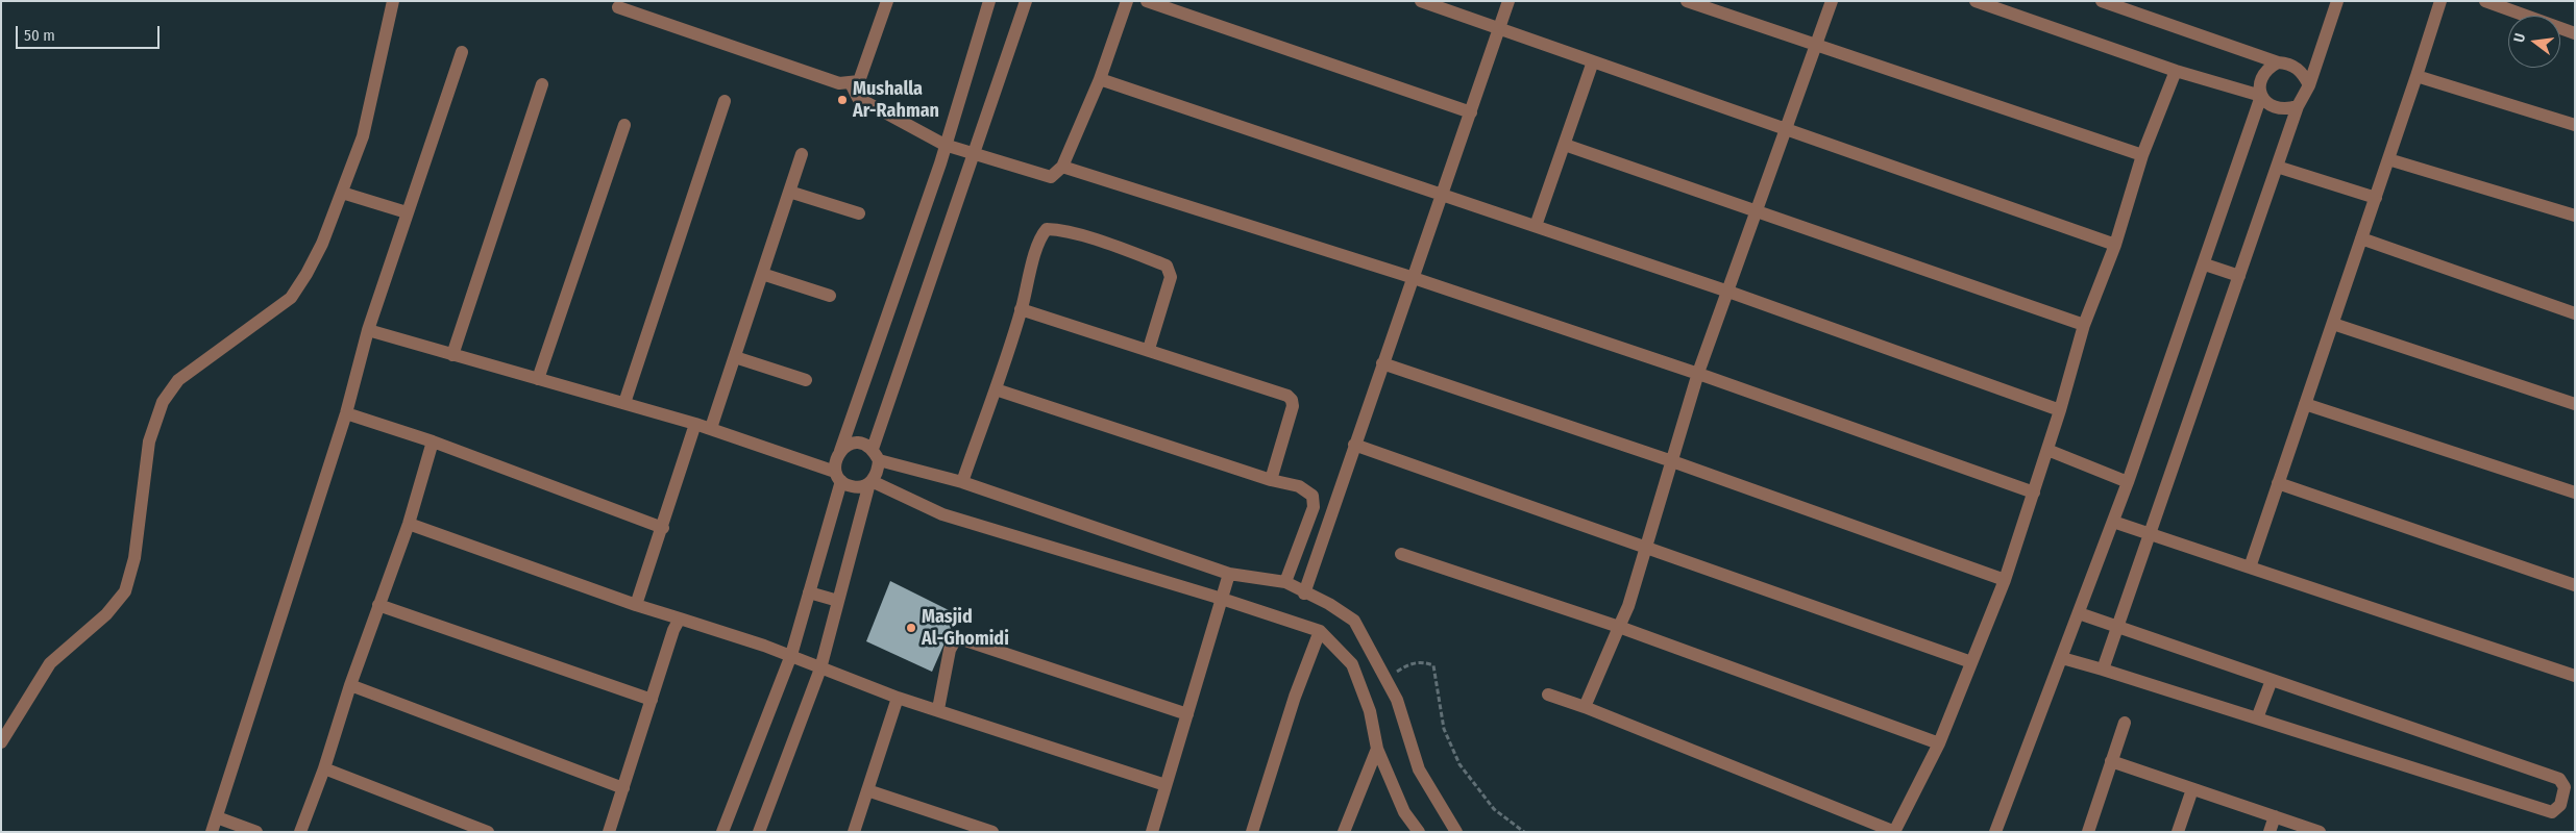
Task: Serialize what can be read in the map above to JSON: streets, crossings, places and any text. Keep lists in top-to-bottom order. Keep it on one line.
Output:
{"places":["Mushalla Ar-Rahman","Masjid Al-Ghomidi"],"scale_bar":"50 m","north":"left"}
